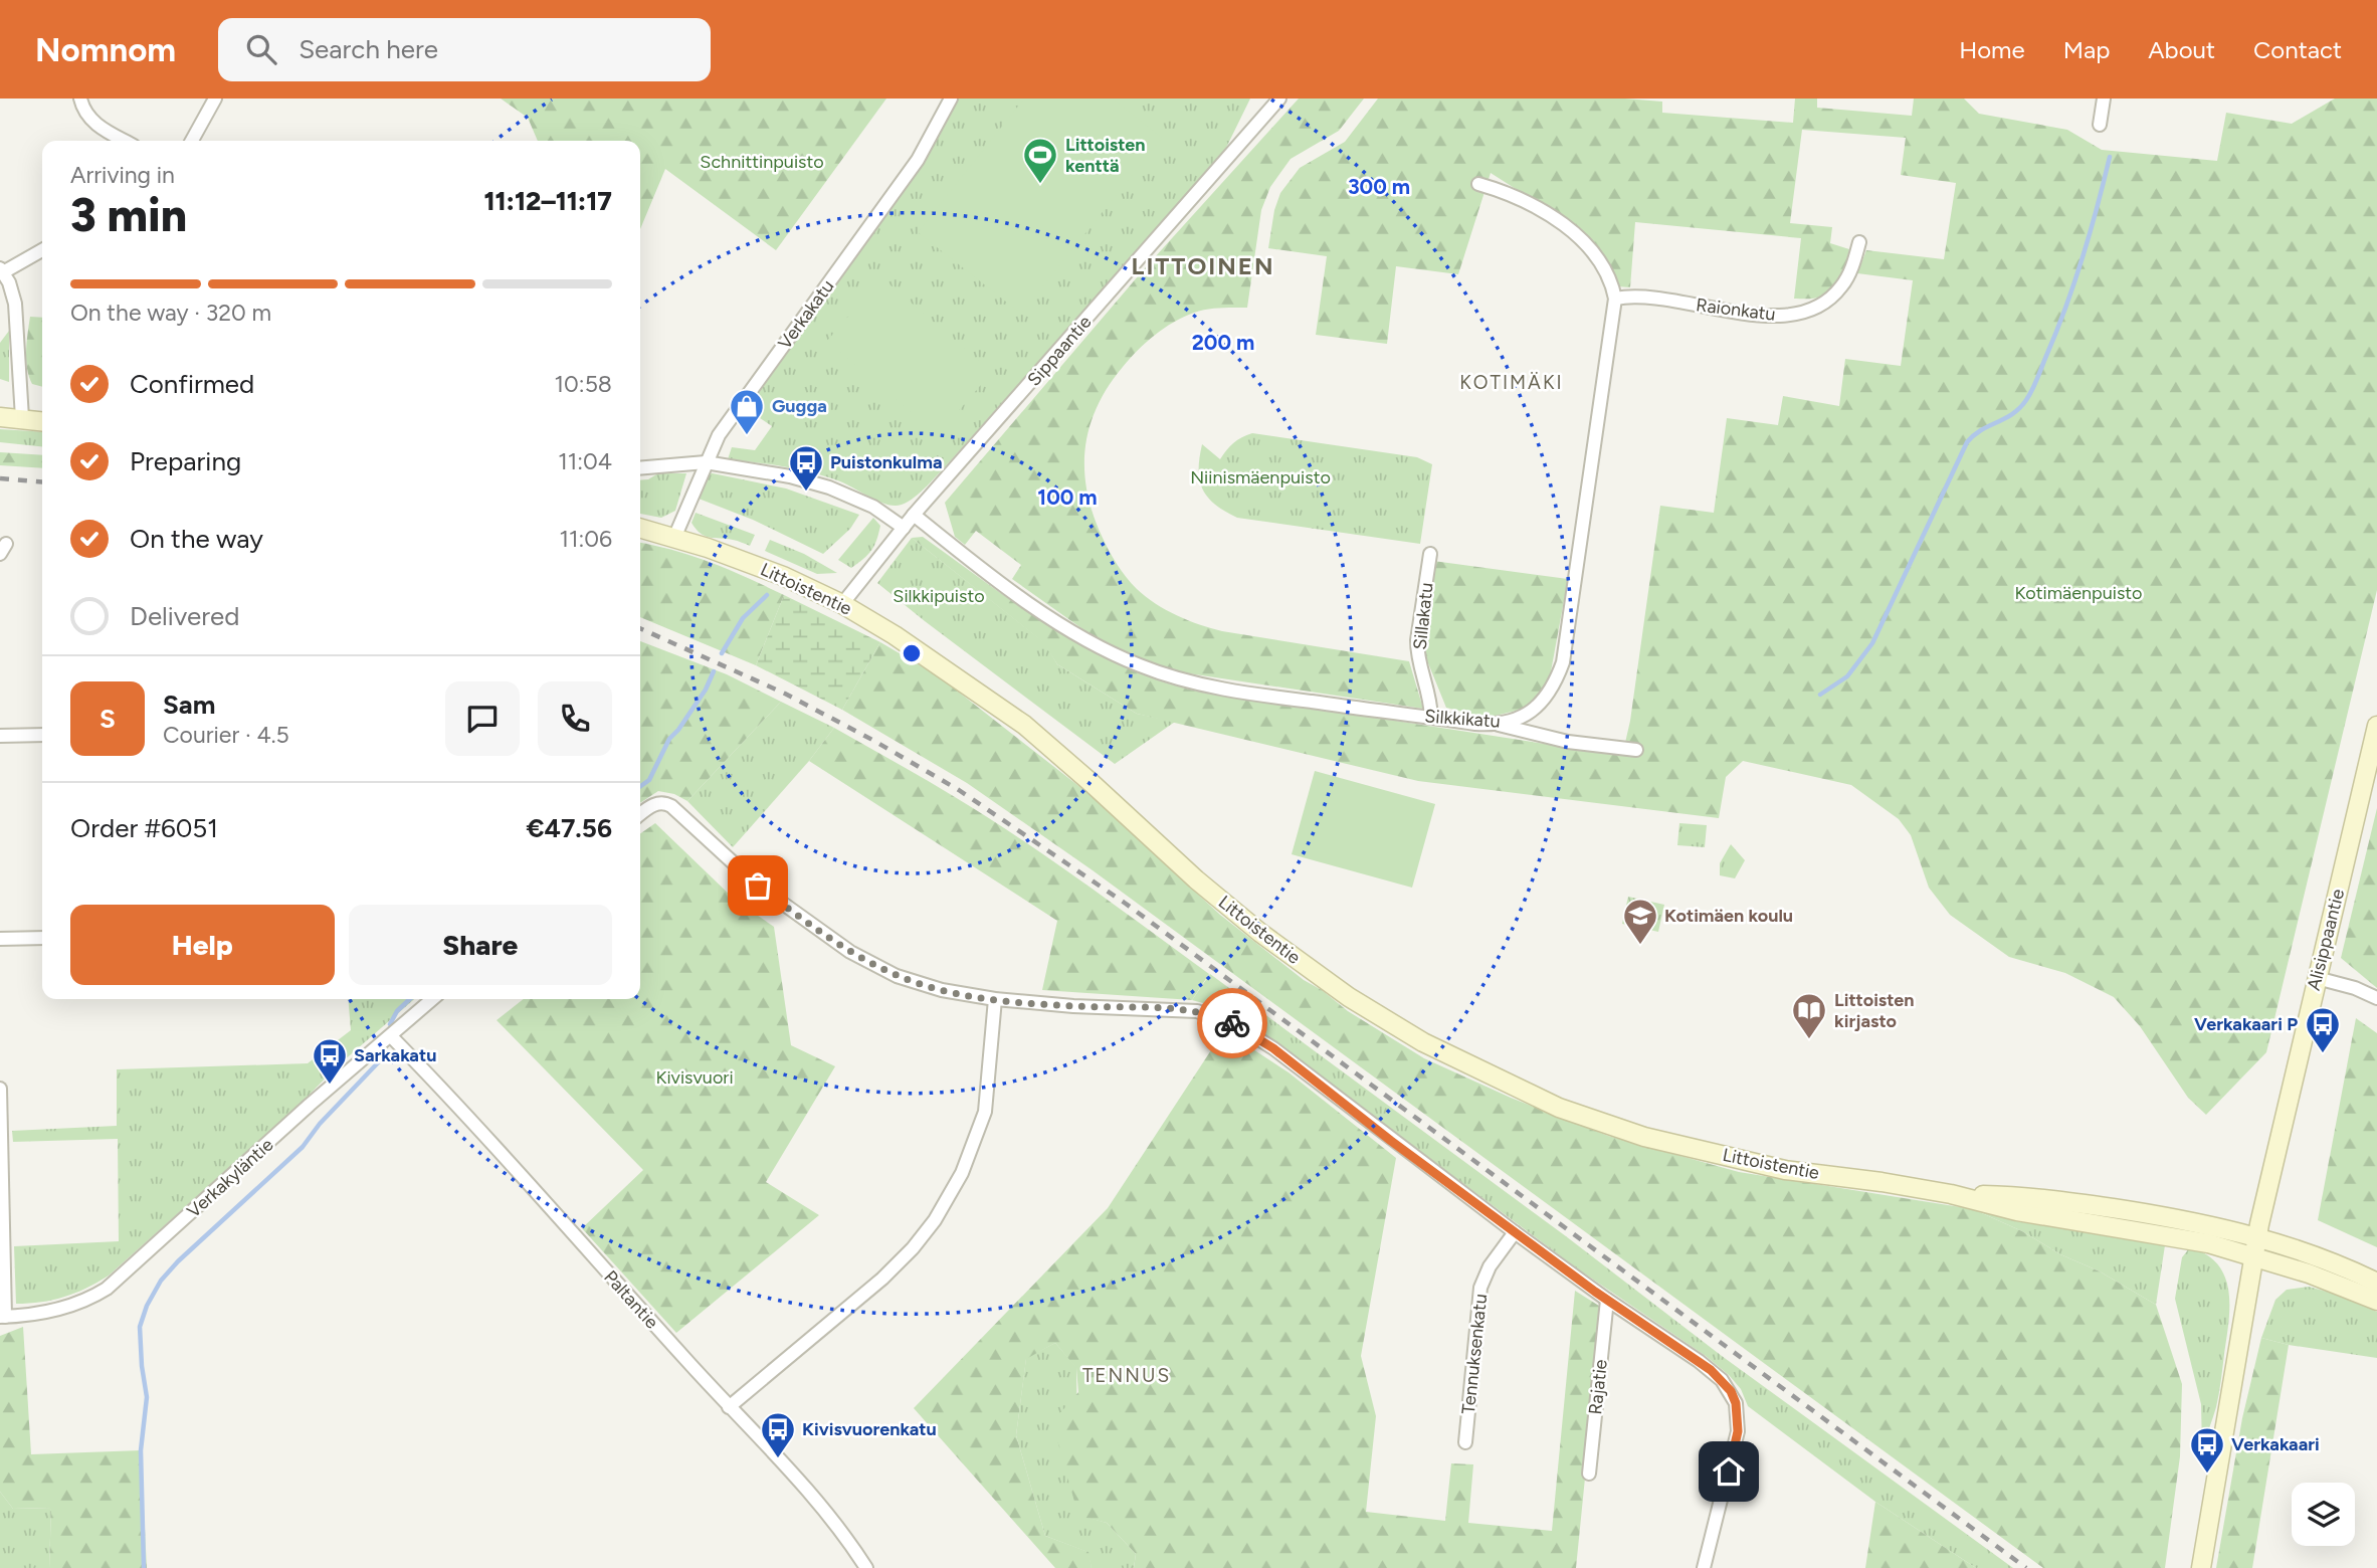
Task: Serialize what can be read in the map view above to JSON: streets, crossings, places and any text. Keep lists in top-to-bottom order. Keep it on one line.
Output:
{"streets":{"street":["Raionkatu","Verkakatu","Sippaantie","Littoistentie","Sillakatu","Silkkikatu","Alisippaantie","Verkakyläntie","Paltantie","Tennuksenkatu","Rajatie"]},"crossings":[["Raionkatu","Silkkikatu"],["Verkakatu","Littoistentie"],["Sippaantie","Littoistentie"],["Sippaantie","Silkkikatu"],["Littoistentie","Alisippaantie"],["Sillakatu","Silkkikatu"],["Verkakyläntie","Paltantie"]],"districts":["LITTOINEN","KOTIMÄKI","TENNUS"],"parks":["Schnittinpuisto","Niinismäenpuisto","Kotimäenpuisto","Silkkipuisto","Kivisvuori"],"places":{"sports":["Littoisten kenttä"],"shop":["Gugga"],"bus stop":["Puistonkulma","Verkakaari P","Sarkakatu","Kivisvuorenkatu","Verkakaari"],"school or university":["Kotimäen koulu"],"library":["Littoisten kirjasto"]},"page":{"header":"Nomnom","search":"Search here","nav":["Home","Map","About","Contact"],"heading":["3 min","Arriving in","11:12–11:17"],"panel":["Sam","Courier · 4.5","Order #6051","€47.56"],"bar":"On the way · 320 m","list":[["Confirmed","10:58"],["Preparing","11:04"],["On the way","11:06"],"Delivered"],"round":"S","buttons":["Help","Share"]},"rings":["300 m","200 m","100 m"]}
